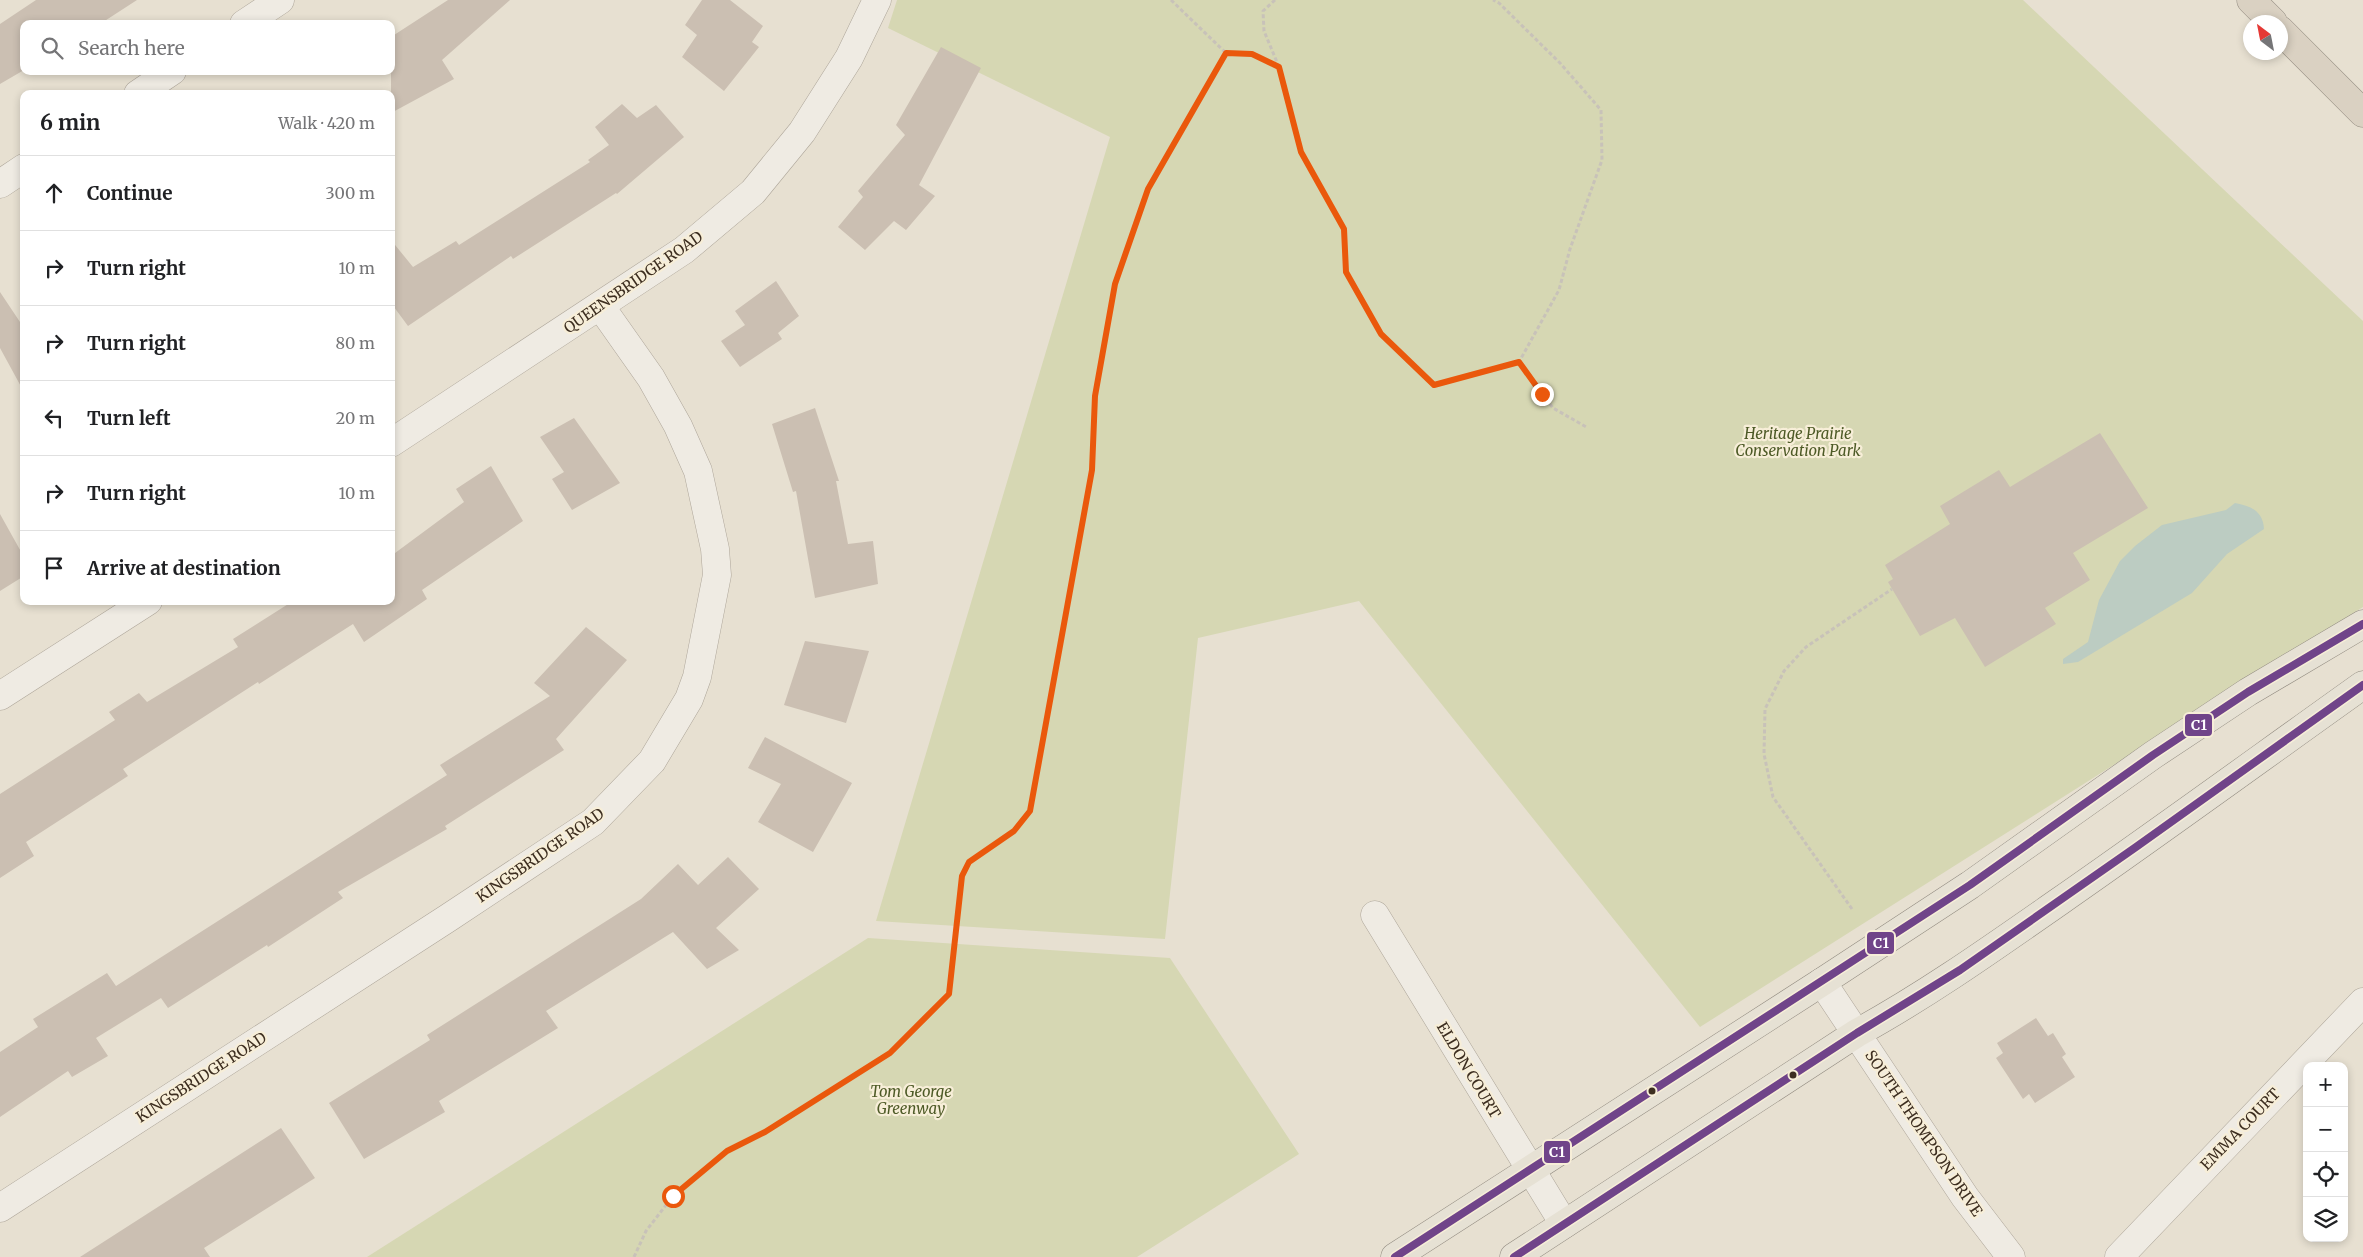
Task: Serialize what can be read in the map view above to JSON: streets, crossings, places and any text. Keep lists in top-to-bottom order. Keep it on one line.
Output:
{"streets":{"street":["QUEENSBRIDGE ROAD","KINGSBRIDGE ROAD","ELDON COURT","EMMA COURT","SOUTH THOMPSON DRIVE"]},"crossings":[["QUEENSBRIDGE ROAD","KINGSBRIDGE ROAD"]],"parks":["Heritage Prairie Conservation Park","Tom George Greenway"],"lines":["transit line C1"],"north":"top left","page":{"search":"Search here","heading":["6 min","Walk · 420 m"],"list":[["Continue","300 m"],["Turn right","10 m"],["Turn right","80 m"],["Turn left","20 m"],["Turn right","10 m"],"Arrive at destination"],"map_buttons":["+","−"]}}
